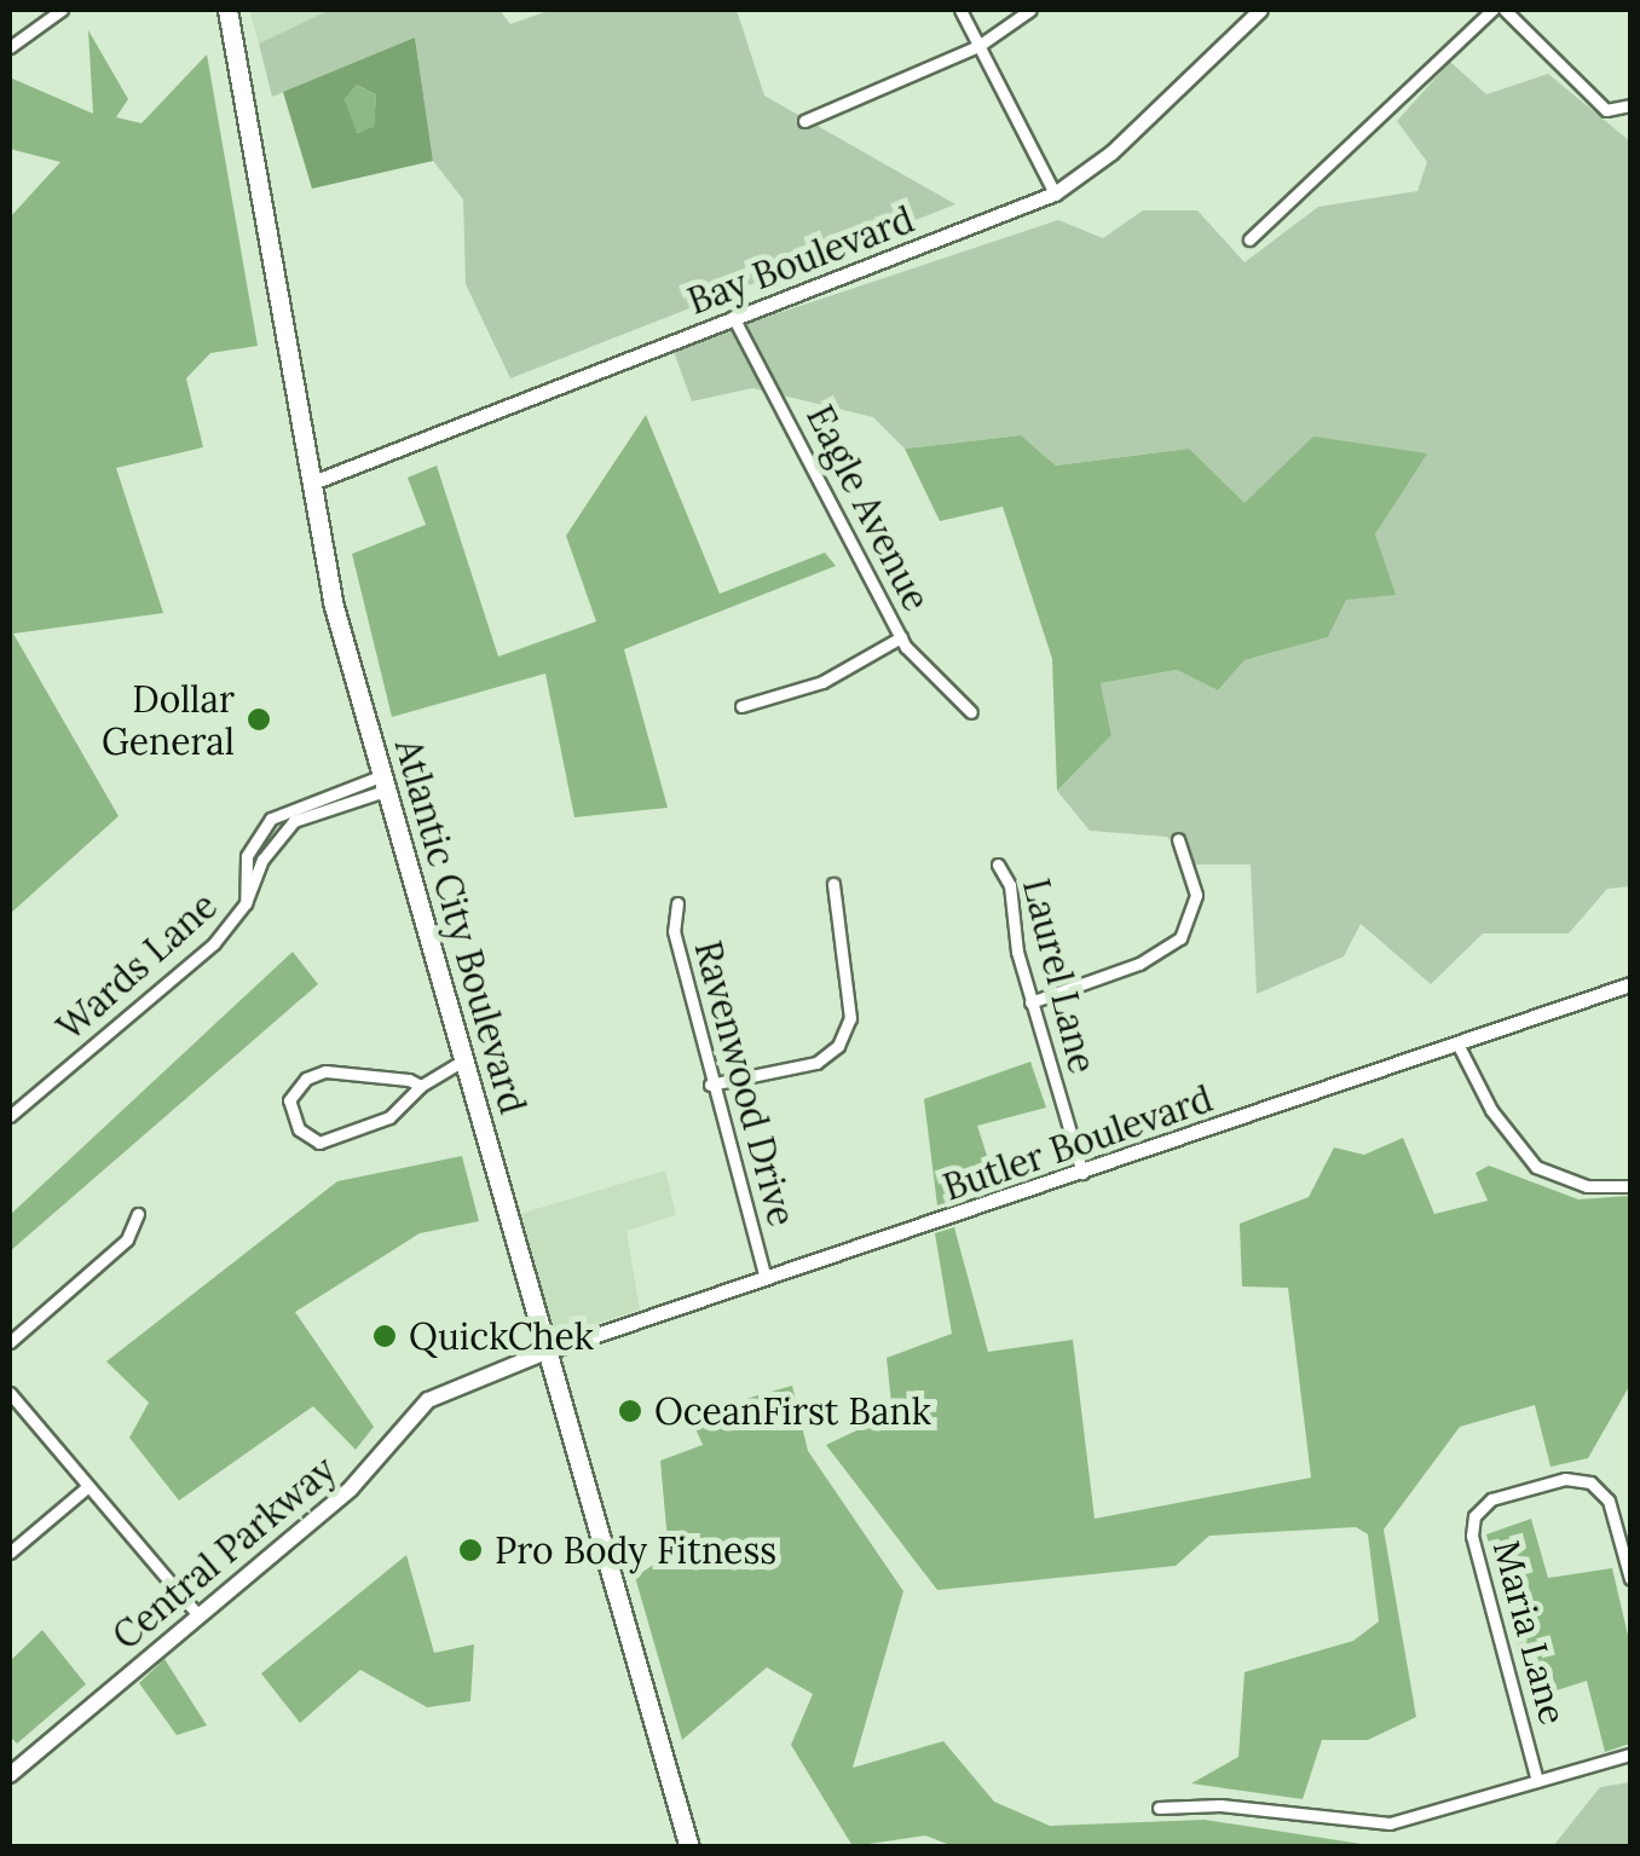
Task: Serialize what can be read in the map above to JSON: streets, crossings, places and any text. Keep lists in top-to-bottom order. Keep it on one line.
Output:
{"streets":{"highway":["Atlantic City Boulevard"],"main road":["Central Parkway"],"street":["Bay Boulevard","Eagle Avenue","Wards Lane","Laurel Lane","Ravenwood Drive","Butler Boulevard","Maria Lane"]},"crossings":[["Bay Boulevard","Eagle Avenue"],["Bay Boulevard","Atlantic City Boulevard"],["Atlantic City Boulevard","Wards Lane"],["Atlantic City Boulevard","Butler Boulevard"],["Atlantic City Boulevard","Central Parkway"],["Laurel Lane","Butler Boulevard"],["Ravenwood Drive","Butler Boulevard"],["Butler Boulevard","Central Parkway"]],"places":["Dollar General","QuickChek","OceanFirst Bank","Pro Body Fitness"]}
